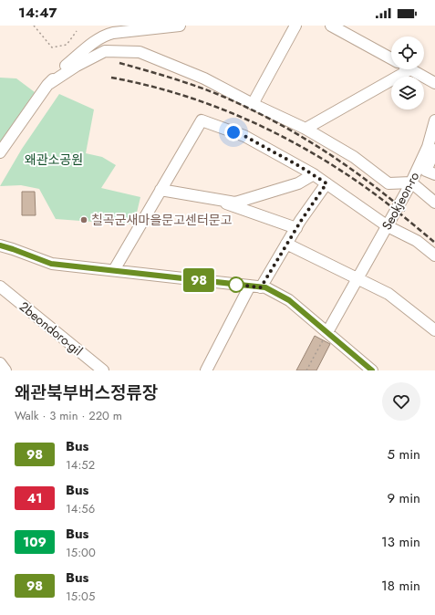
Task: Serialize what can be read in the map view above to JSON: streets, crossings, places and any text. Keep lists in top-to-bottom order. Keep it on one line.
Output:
{"streets":{"street":["Seokjeon-ro","2beondoro-gil"]},"parks":["왜관소공원"],"places":["칠곡군새마을문고센터문고"],"lines":["bus line 98"],"page":{"status":"14:47","on_map":"98","heading":["왜관북부버스정류장","Walk · 3 min · 220 m"],"list":[{"mark":"98","name":"Bus","note":"14:52","value":"5 min"},{"mark":"41","name":"Bus","note":"14:56","value":"9 min"},{"mark":"109","name":"Bus","note":"15:00","value":"13 min"},{"mark":"98","name":"Bus","note":"15:05","value":"18 min"}]}}
